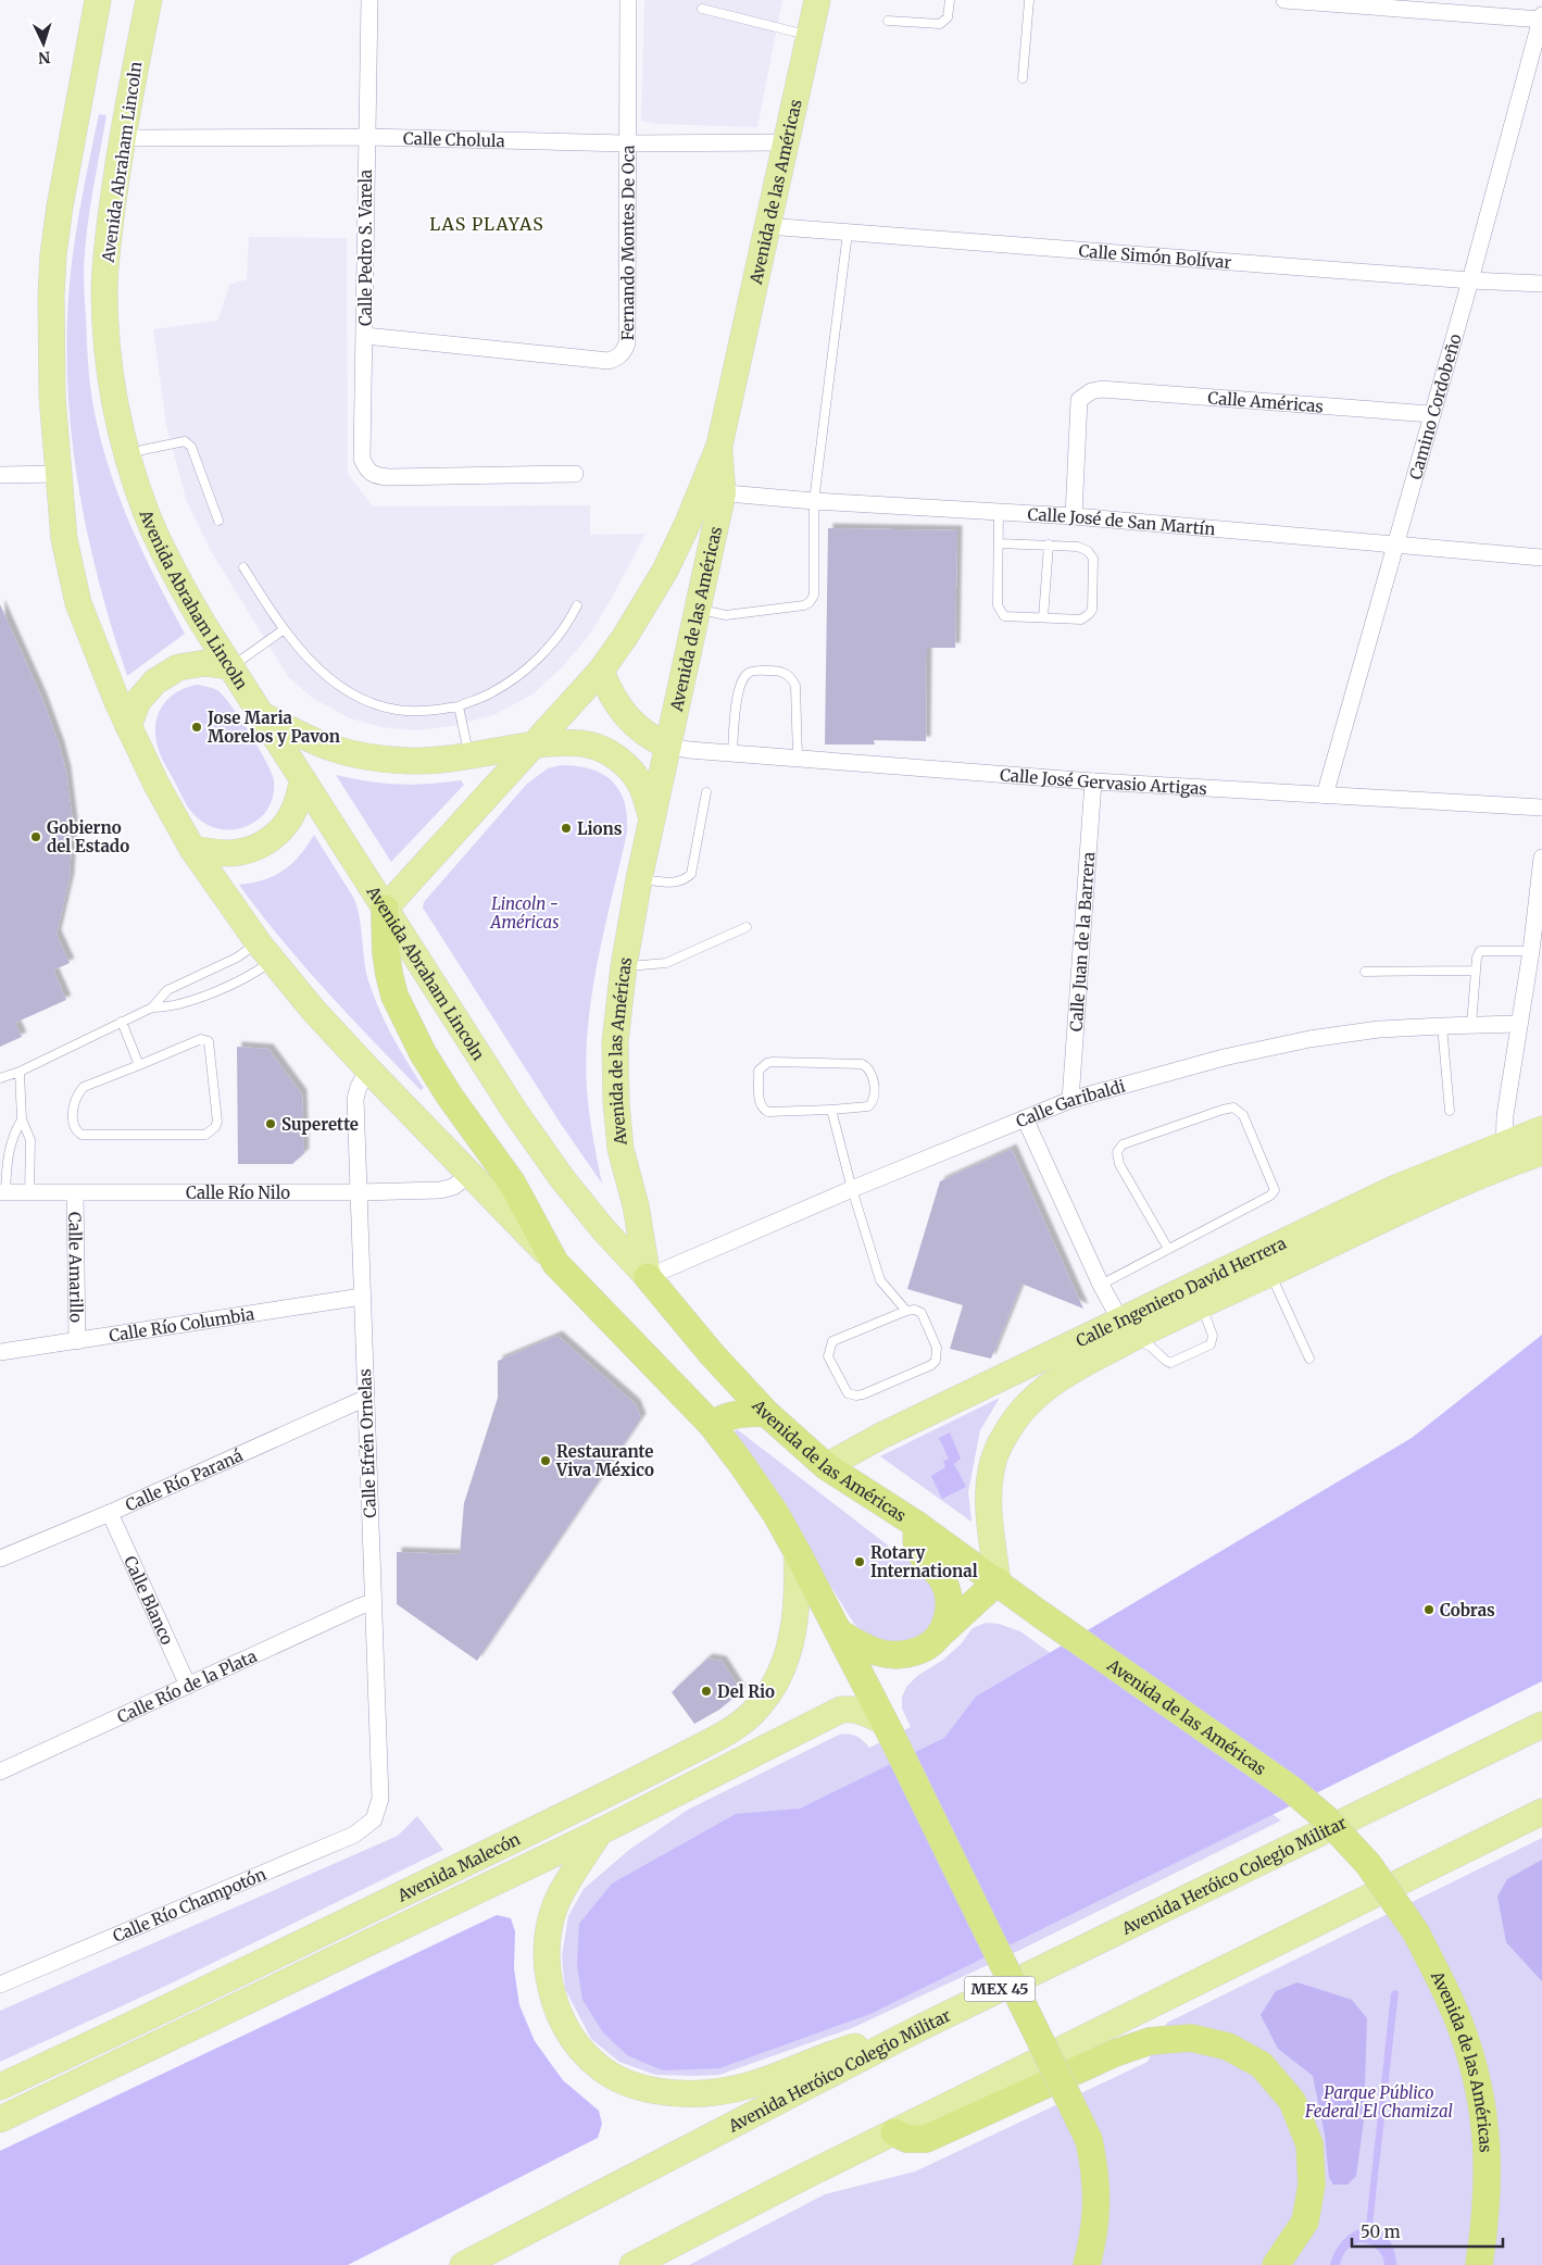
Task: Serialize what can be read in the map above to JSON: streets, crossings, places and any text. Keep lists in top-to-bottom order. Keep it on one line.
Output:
{"streets":{"highway":["Avenida de las Américas"],"main road":["Avenida Abraham Lincoln","Calle Ingeniero David Herrera","Avenida Malecón","Avenida Heróico Colegio Militar","MEX 45"],"street":["Calle Cholula","Fernando Montes De Oca","Calle Pedro S. Varela","Calle Simón Bolívar","Calle Américas","Camino Cordobeño","Calle José de San Martín","Calle José Gervasio Artigas","Calle Juan de la Barrera","Calle Garibaldi","Calle Río Nilo","Calle Amarillo","Calle Río Columbia","Calle Efrén Ornelas","Calle Río Paraná","Calle Blanco","Calle Río de la Plata","Calle Río Champotón"]},"crossings":[["Calle Cholula","Avenida Abraham Lincoln"],["Calle Cholula","Avenida de las Américas"],["Calle Cholula","Fernando Montes De Oca"],["Calle Cholula","Calle Pedro S. Varela"],["Avenida Abraham Lincoln","Avenida de las Américas"],["Avenida Abraham Lincoln","Calle Garibaldi"],["Avenida de las Américas","Calle Simón Bolívar"],["Avenida de las Américas","Calle José de San Martín"],["Avenida de las Américas","Calle José Gervasio Artigas"],["Avenida de las Américas","Calle Garibaldi"],["Avenida de las Américas","Calle Ingeniero David Herrera"],["Fernando Montes De Oca","Calle Pedro S. Varela"],["Calle Simón Bolívar","Camino Cordobeño"],["Calle Américas","Camino Cordobeño"],["Calle Américas","Calle José de San Martín"],["Camino Cordobeño","Calle José de San Martín"],["Camino Cordobeño","Calle José Gervasio Artigas"],["Calle José Gervasio Artigas","Calle Juan de la Barrera"],["Calle Juan de la Barrera","Calle Garibaldi"],["Calle Río Nilo","Calle Amarillo"],["Calle Río Nilo","Calle Efrén Ornelas"],["Calle Amarillo","Calle Río Columbia"],["Calle Río Columbia","Calle Efrén Ornelas"],["Calle Efrén Ornelas","Calle Río Paraná"],["Calle Efrén Ornelas","Calle Río de la Plata"],["Calle Efrén Ornelas","Calle Río Champotón"],["Calle Río Paraná","Calle Blanco"],["Calle Blanco","Calle Río de la Plata"]],"districts":["LAS PLAYAS"],"parks":["Lincoln - Américas","Parque Público Federal El Chamizal"],"places":["Jose Maria Morelos y Pavon","Lions","Gobierno del Estado","Superette","Restaurante Viva México","Rotary International","Cobras","Del Rio"],"scale_bar":"50 m","north":"bottom"}
